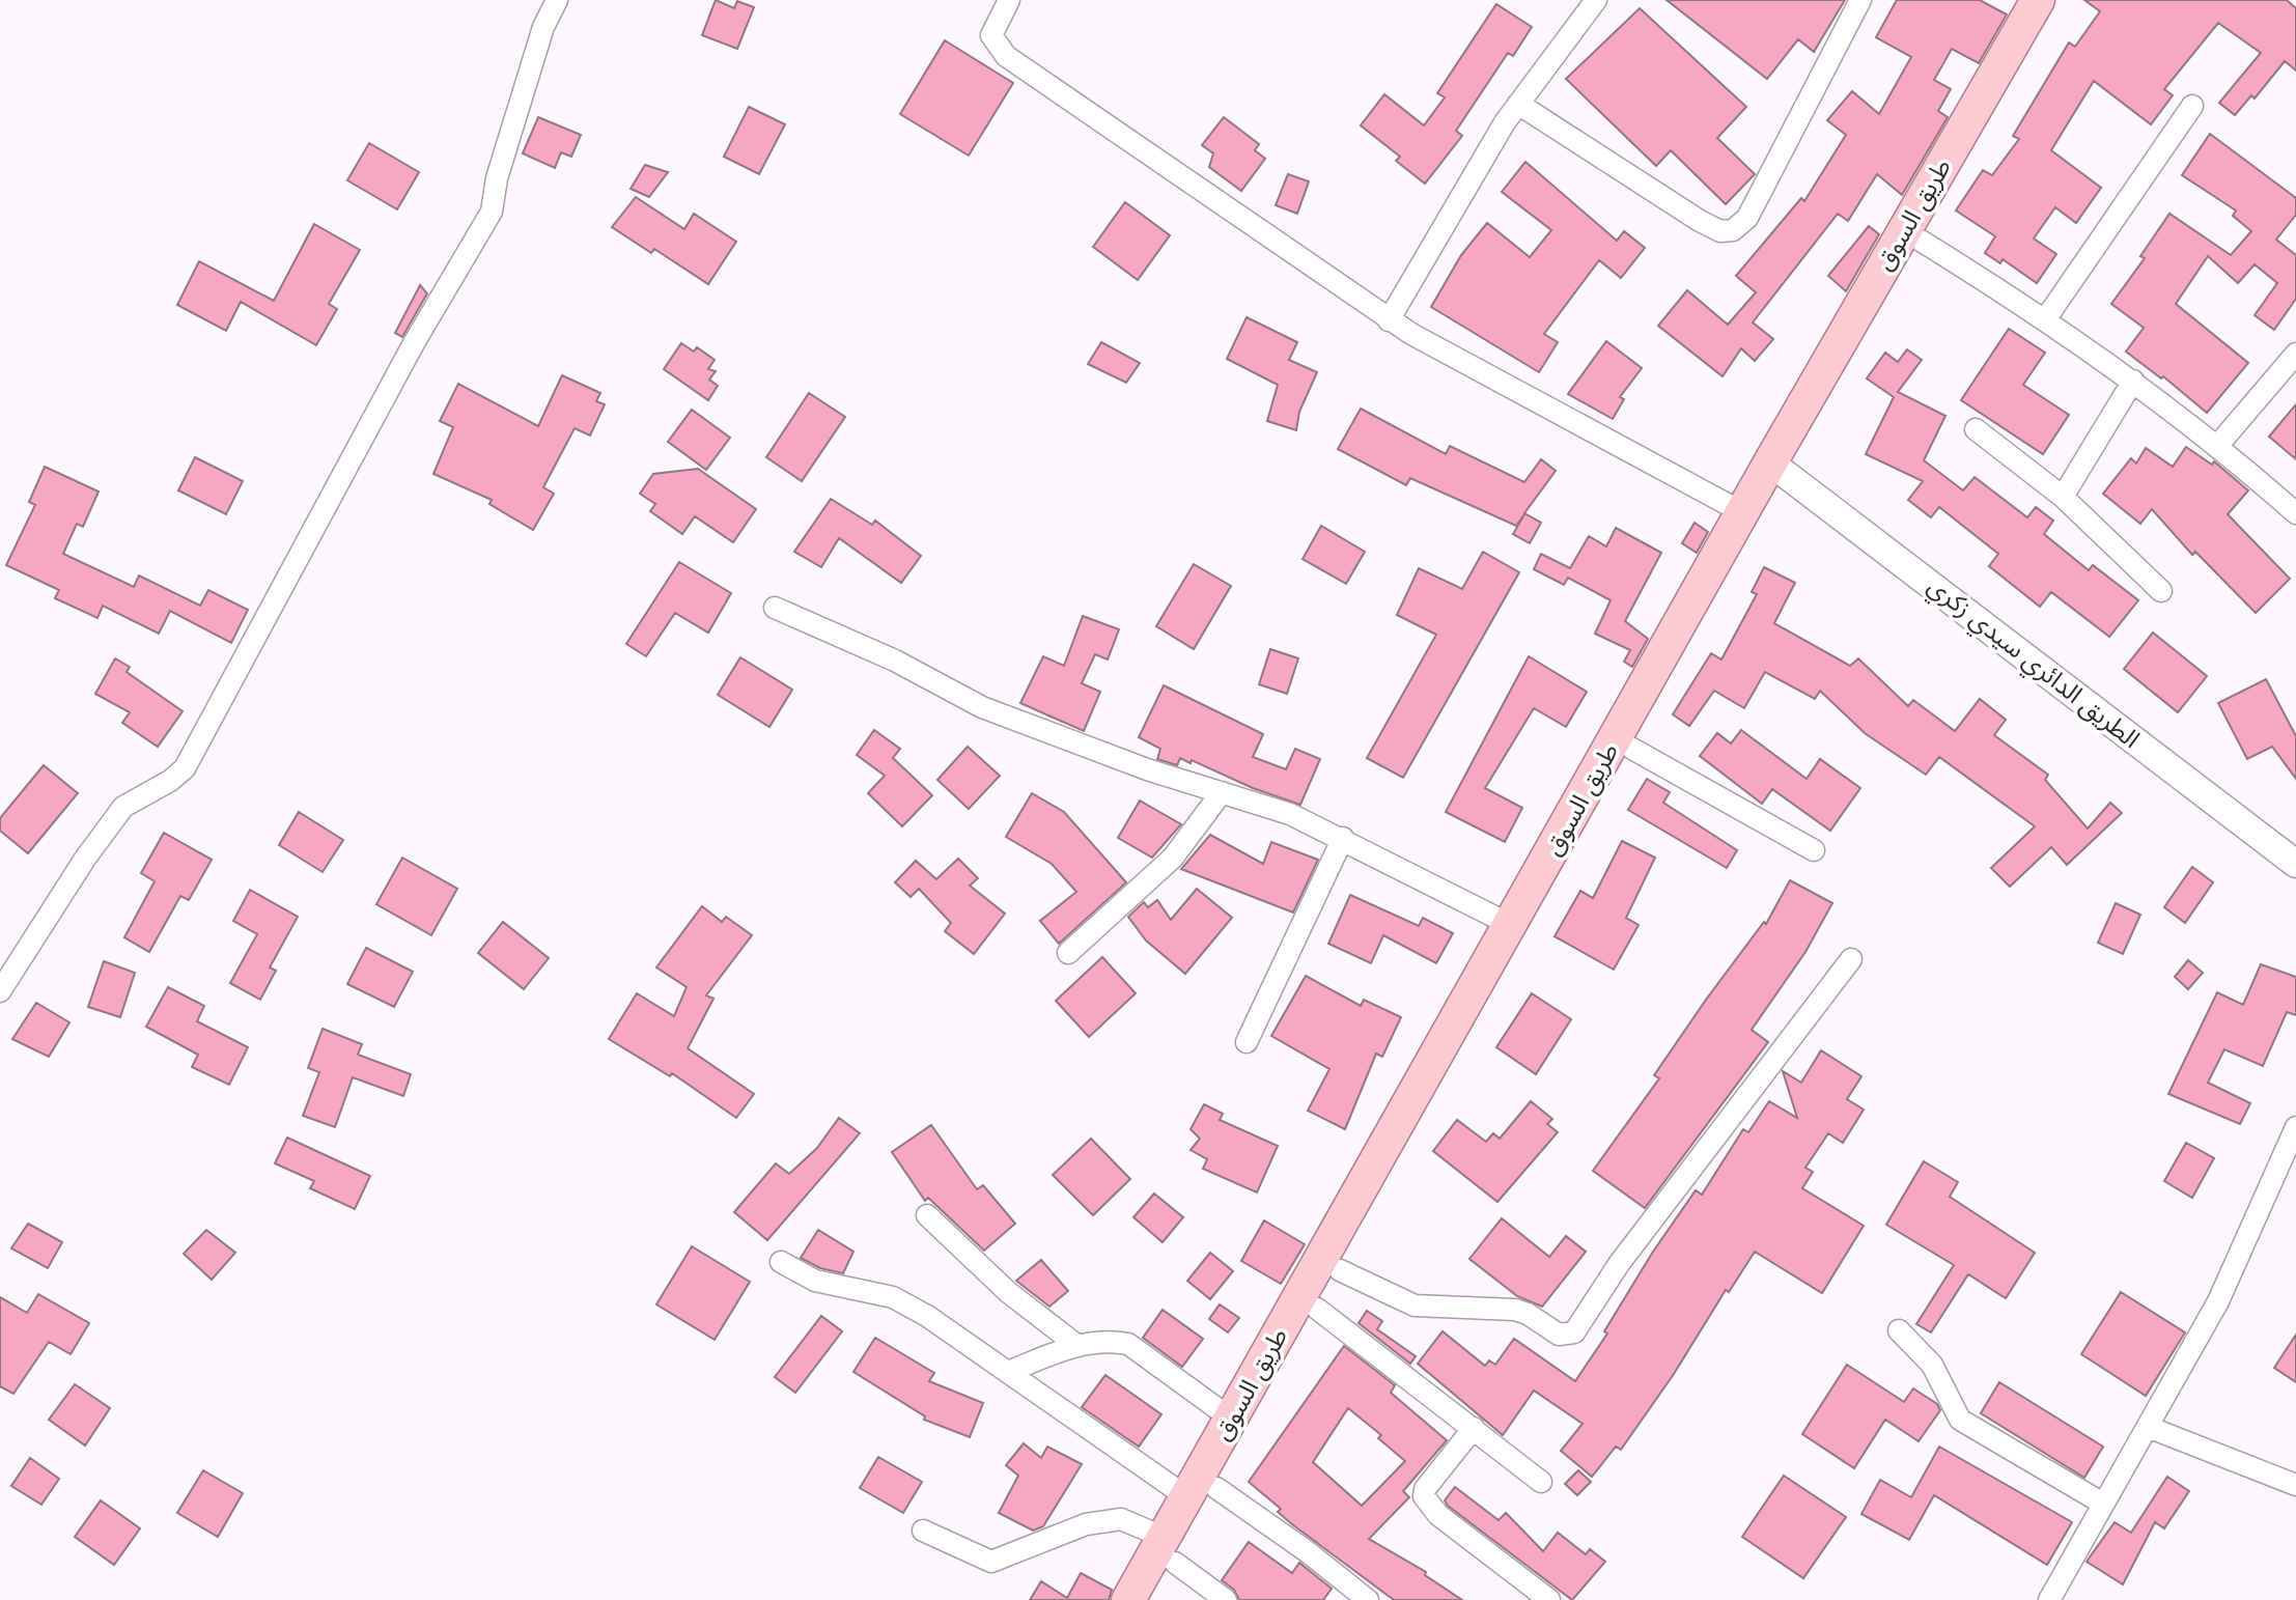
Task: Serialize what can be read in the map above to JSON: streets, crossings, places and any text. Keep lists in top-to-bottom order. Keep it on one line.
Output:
{"streets":{"main road":["طريق السوق"],"street":["الطريق الدائري سيدي زكري"]},"crossings":[["طريق السوق","الطريق الدائري سيدي زكري"]]}
